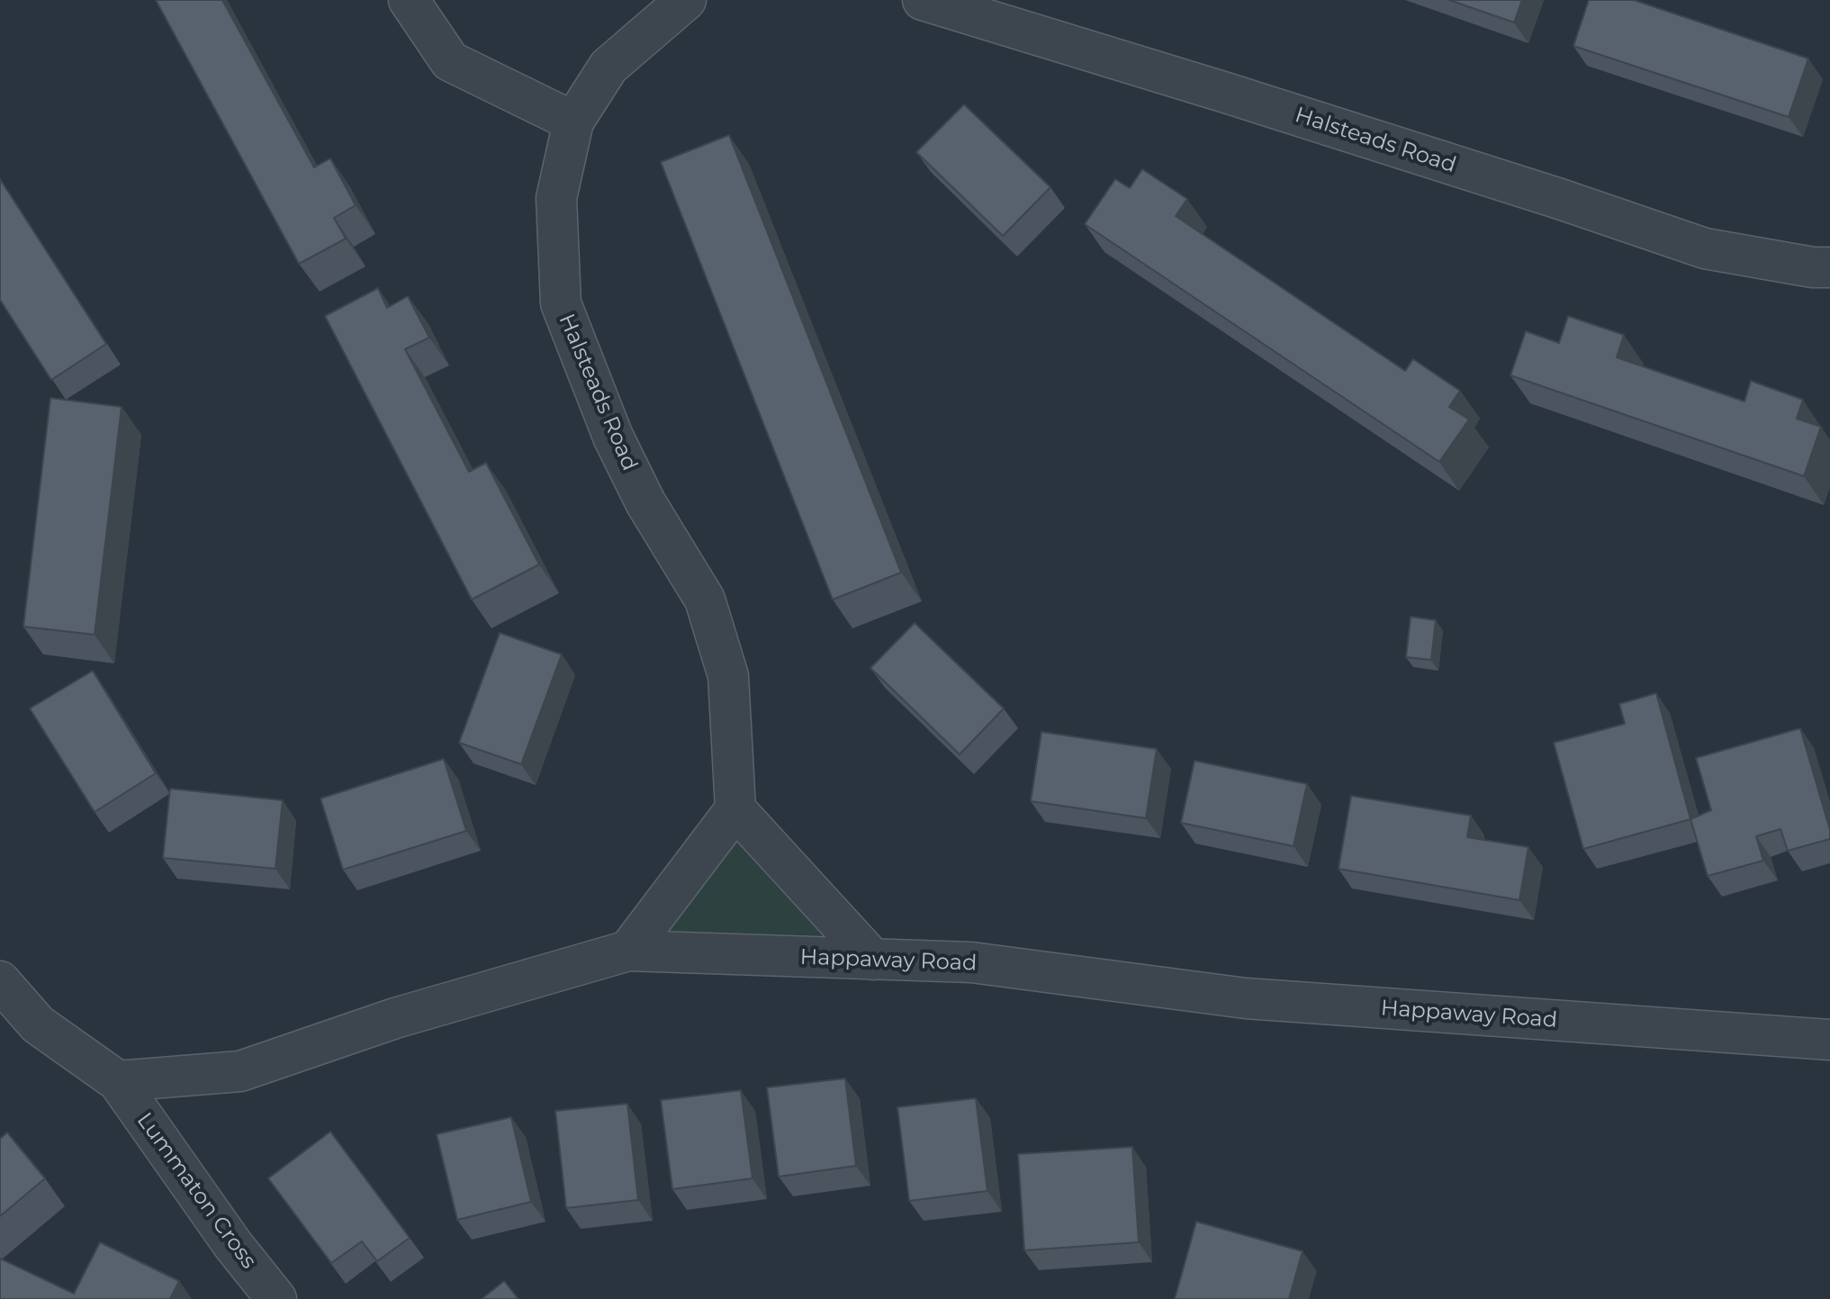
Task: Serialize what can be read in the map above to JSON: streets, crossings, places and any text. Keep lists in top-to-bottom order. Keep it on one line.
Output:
{"streets":{"street":["Halsteads Road","Happaway Road","Lummaton Cross"]},"crossings":[["Happaway Road","Lummaton Cross"]]}
